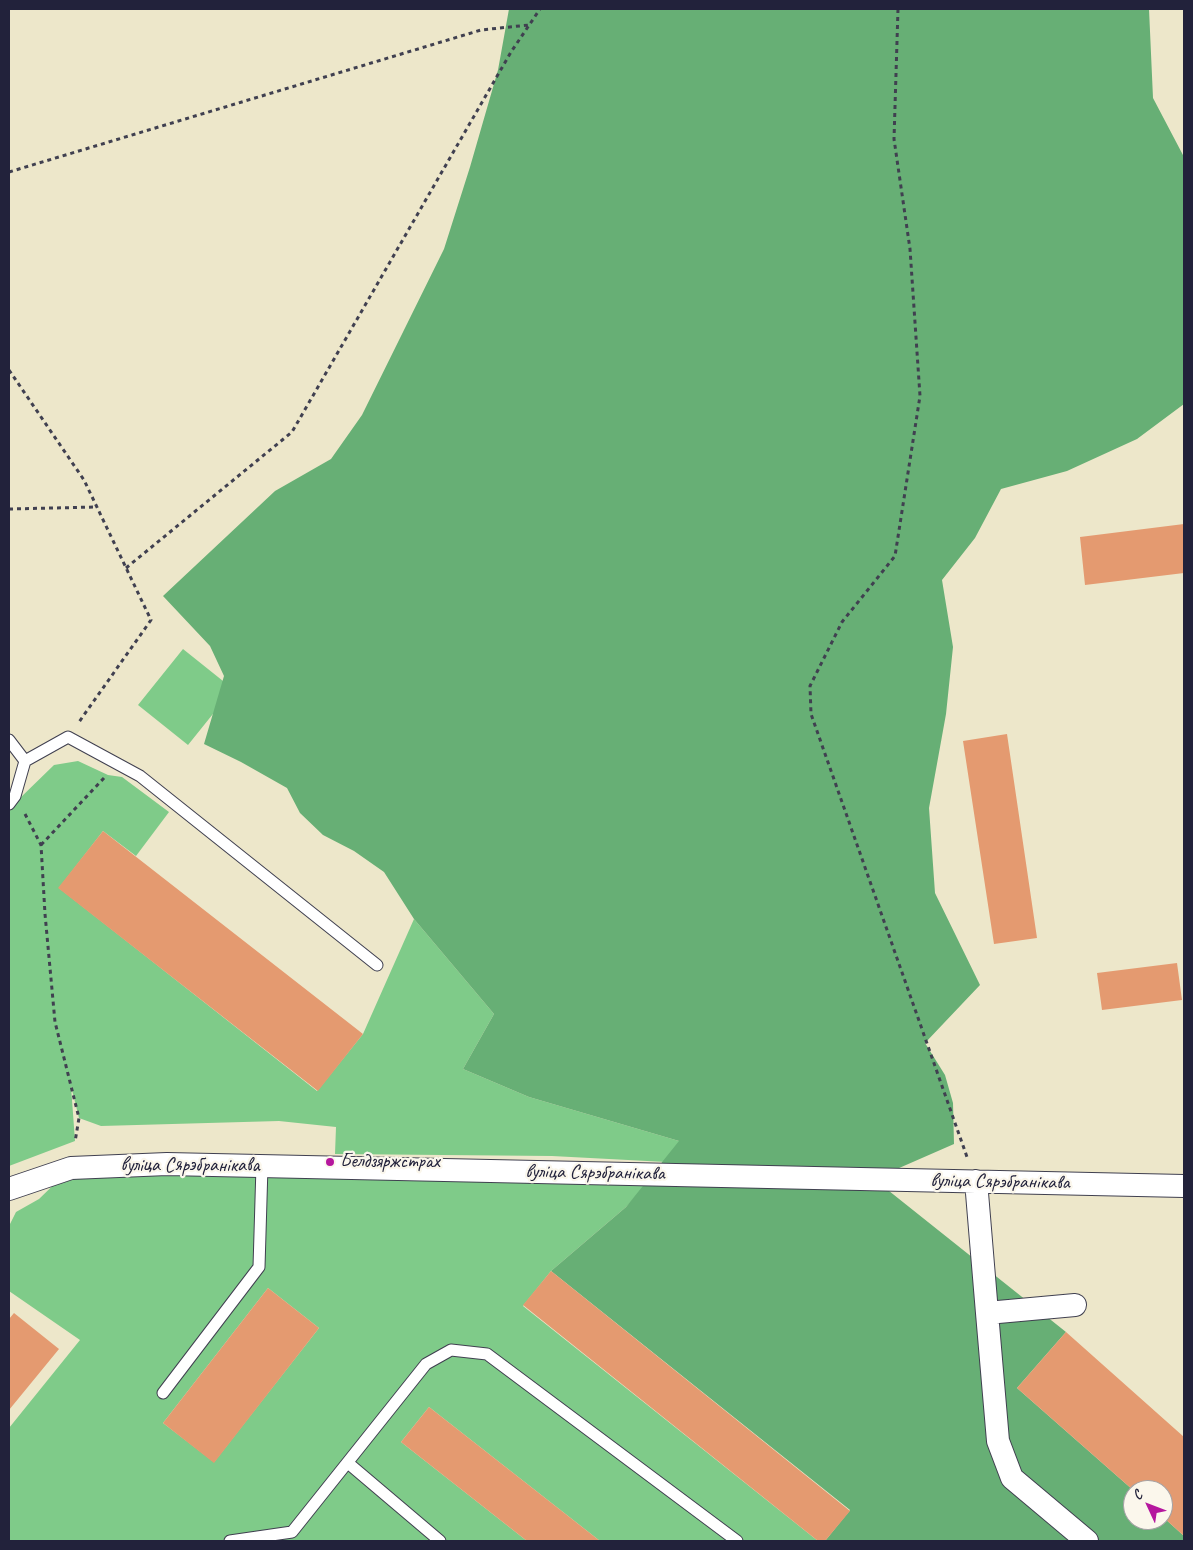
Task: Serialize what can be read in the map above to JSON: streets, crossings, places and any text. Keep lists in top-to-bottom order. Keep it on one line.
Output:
{"streets":{"street":["вуліца Сярэбранікава"]},"places":["Белдзяржстрах"],"north":"top left"}
